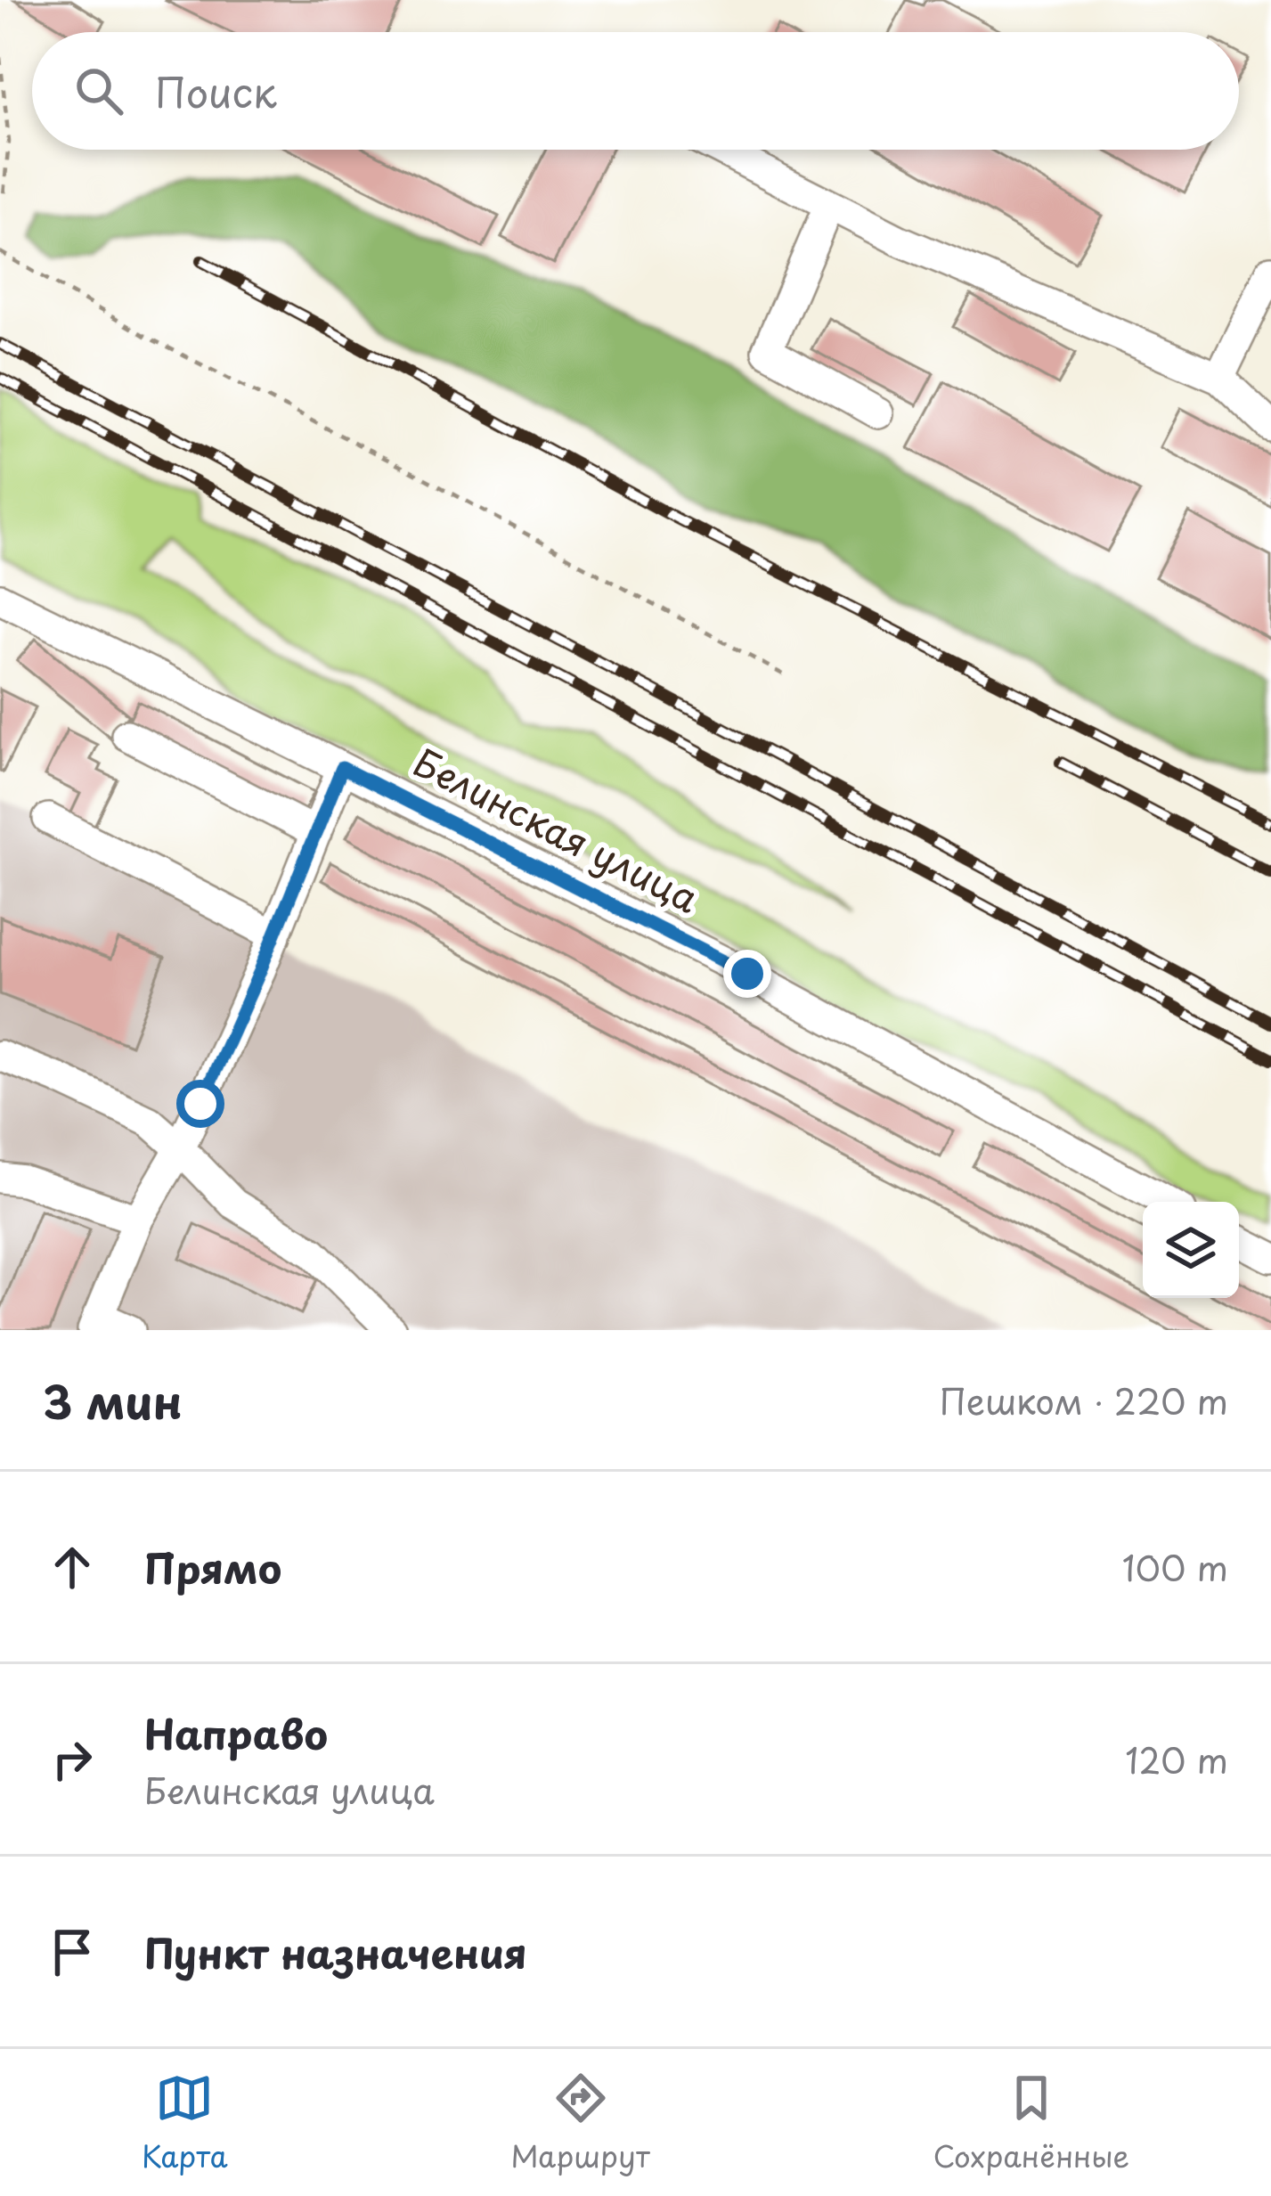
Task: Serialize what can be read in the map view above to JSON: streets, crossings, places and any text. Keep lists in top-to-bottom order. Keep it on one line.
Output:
{"streets":{"street":["Белинская улица"]},"page":{"search":"Поиск","heading":["3 мин","Пешком · 220 m"],"list":[["Прямо","100 m"],["Направо","Белинская улица","120 m"],"Пункт назначения"],"nav":["Карта","Маршрут","Сохранённые"]}}
